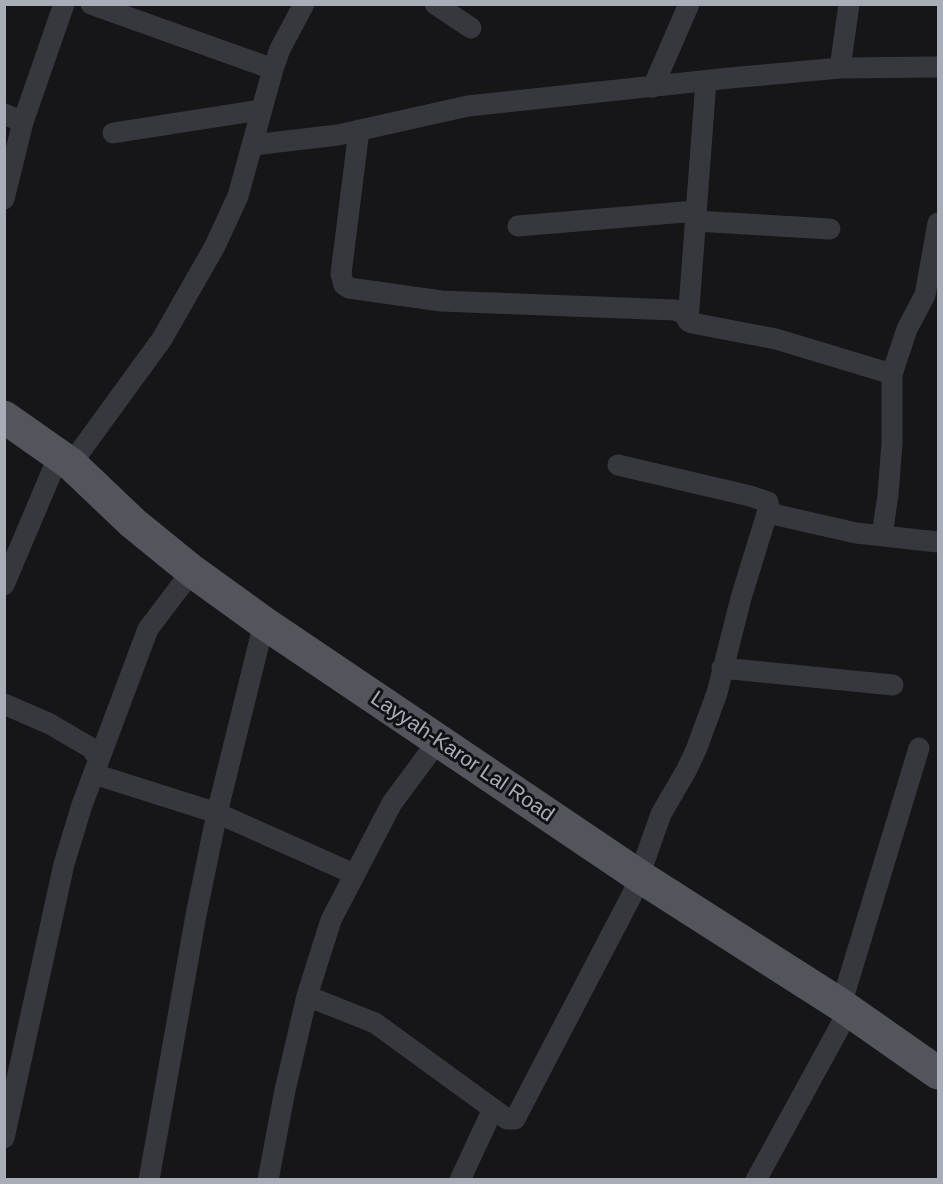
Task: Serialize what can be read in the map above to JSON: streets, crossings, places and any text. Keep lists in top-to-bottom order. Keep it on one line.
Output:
{"streets":{"main road":["Layyah-Karor Lal Road"]}}
